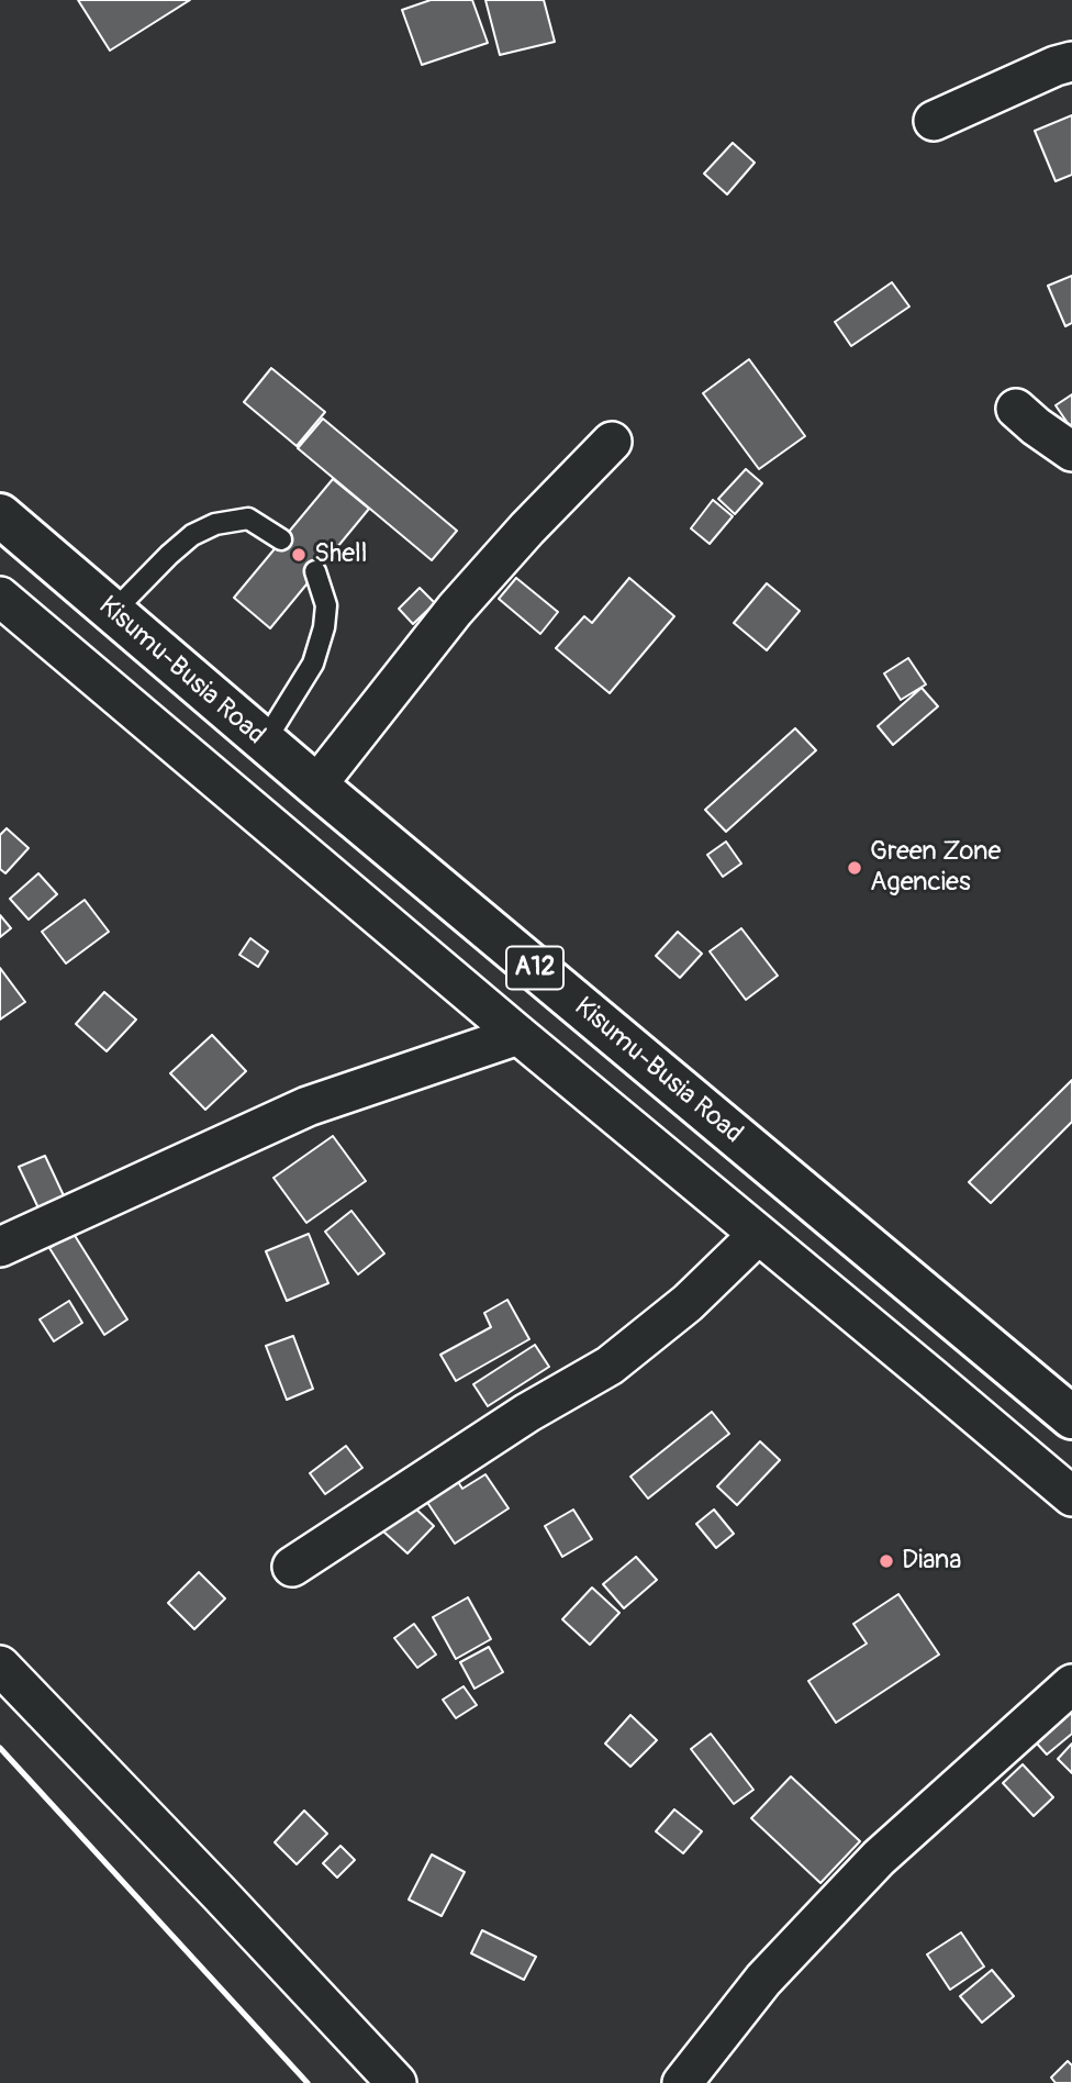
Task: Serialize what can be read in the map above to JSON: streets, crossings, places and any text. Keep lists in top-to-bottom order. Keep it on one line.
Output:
{"streets":{"highway":["Kisumu-Busia Road","A12"]},"places":["Shell","Green Zone Agencies","Diana"]}
